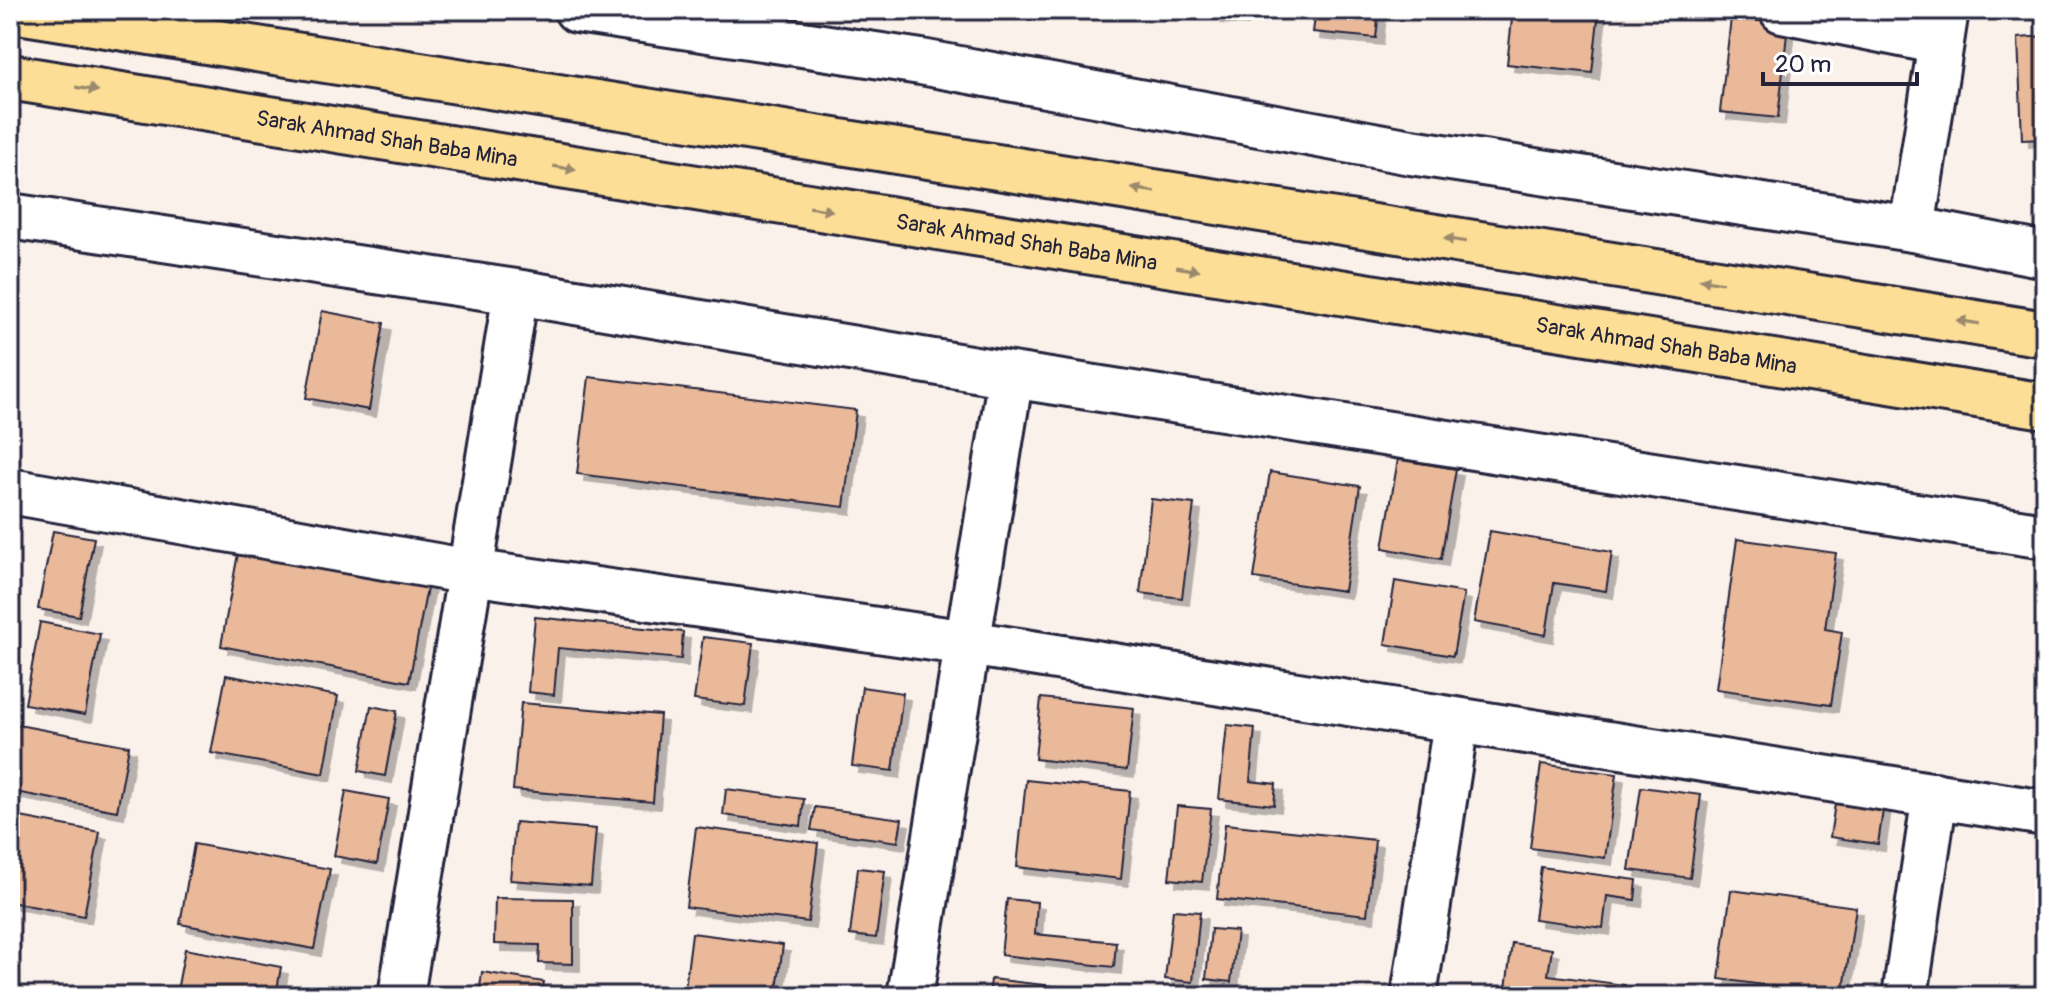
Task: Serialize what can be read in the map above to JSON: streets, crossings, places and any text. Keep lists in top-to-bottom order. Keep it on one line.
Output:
{"streets":{"highway":["Sarak Ahmad Shah Baba Mina"]},"scale_bar":"20 m"}
